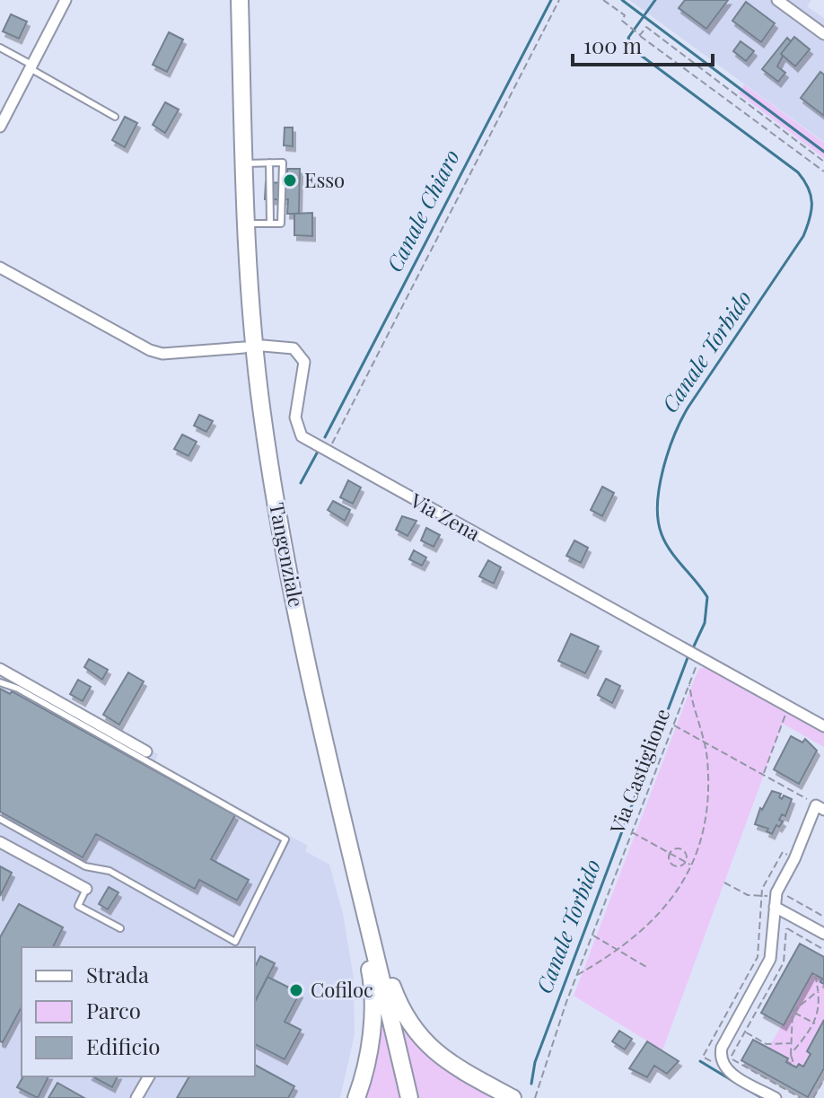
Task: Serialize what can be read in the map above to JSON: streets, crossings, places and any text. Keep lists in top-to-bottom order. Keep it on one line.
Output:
{"streets":{"main road":["Tangenziale"],"street":["Via Zena"],"path":["Via Castiglione"]},"crossings":[["Via Zena","Via Castiglione"]],"water":["Canale Chiaro","Canale Torbido"],"places":["Esso","Cofiloc"],"legend":["Strada","Parco","Edificio"],"scale_bar":"100 m"}
